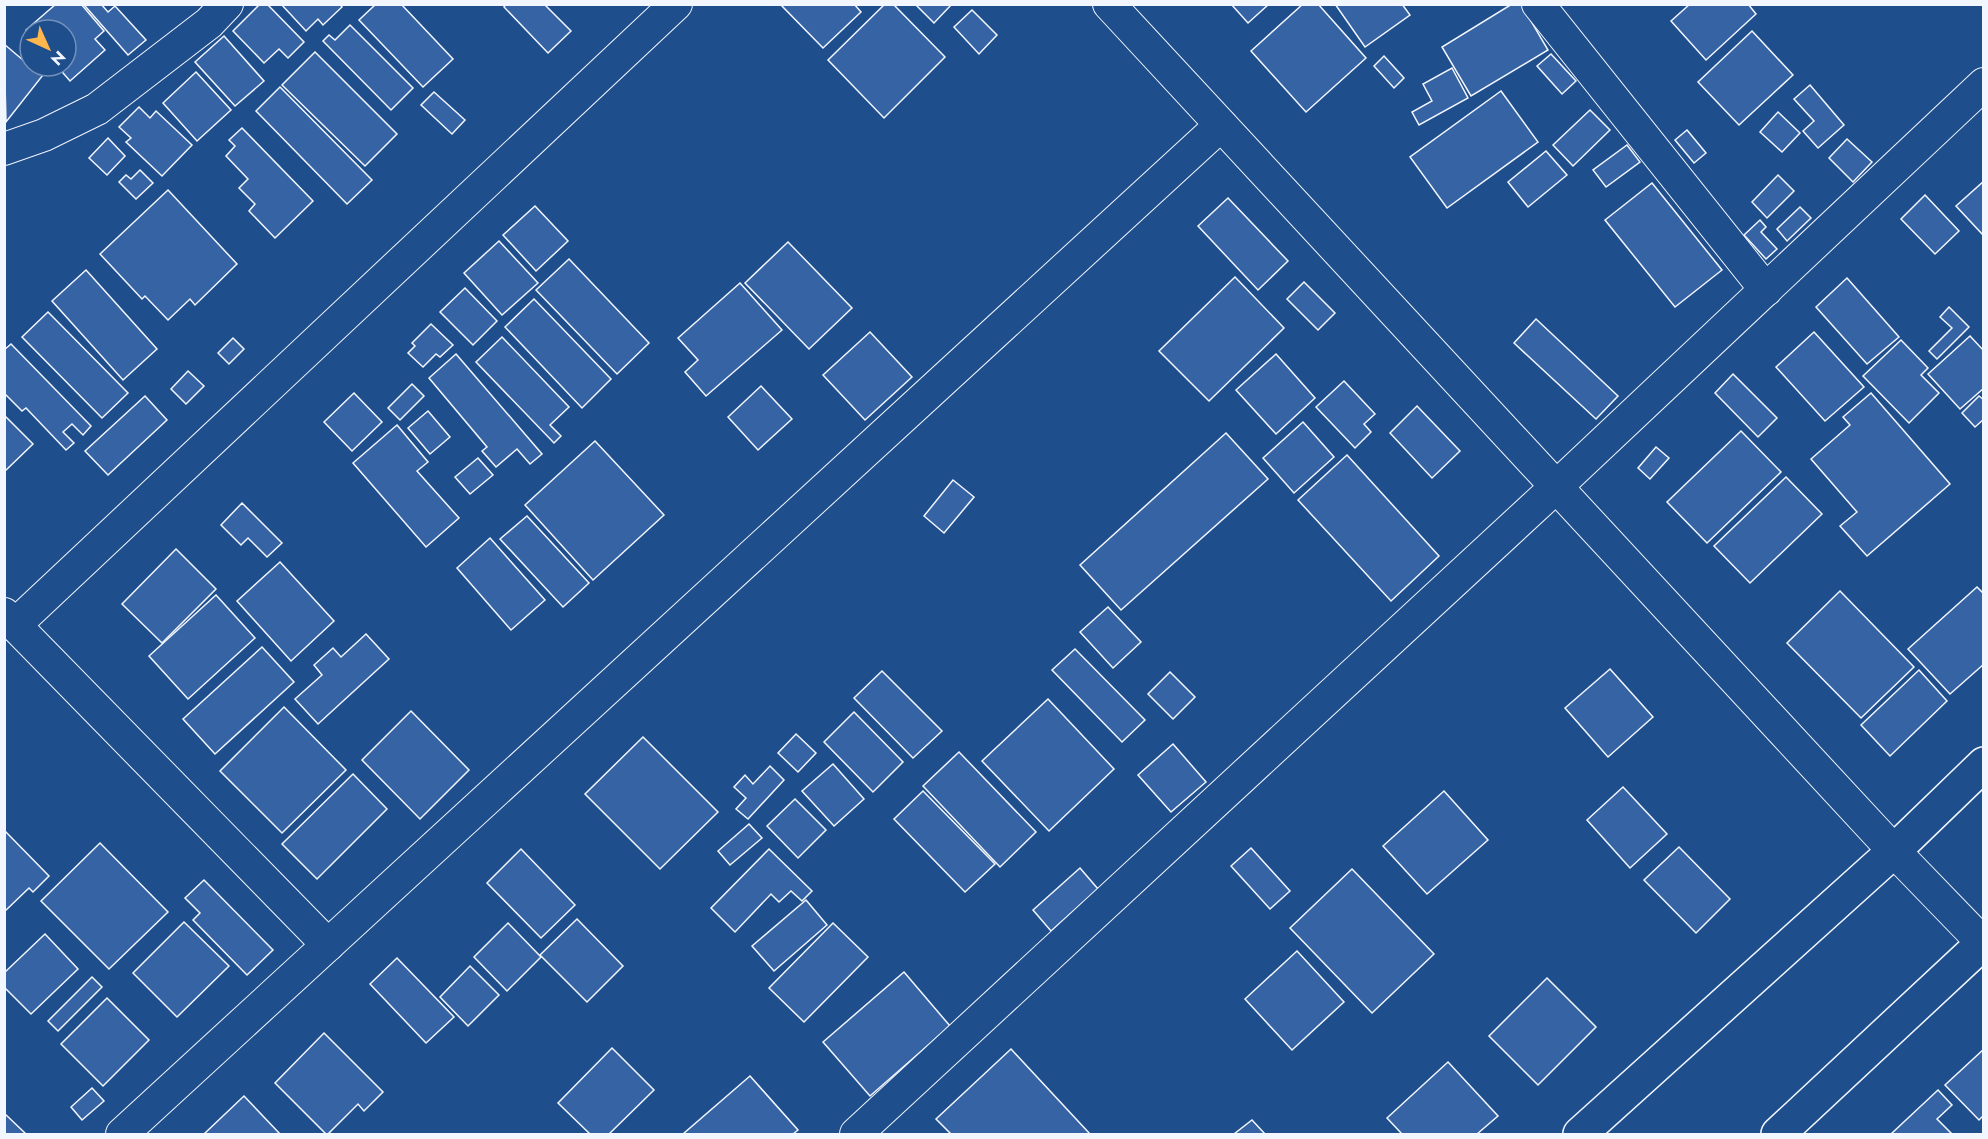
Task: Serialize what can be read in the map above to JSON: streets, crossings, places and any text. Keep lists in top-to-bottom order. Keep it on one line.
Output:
{"north":"bottom right"}
